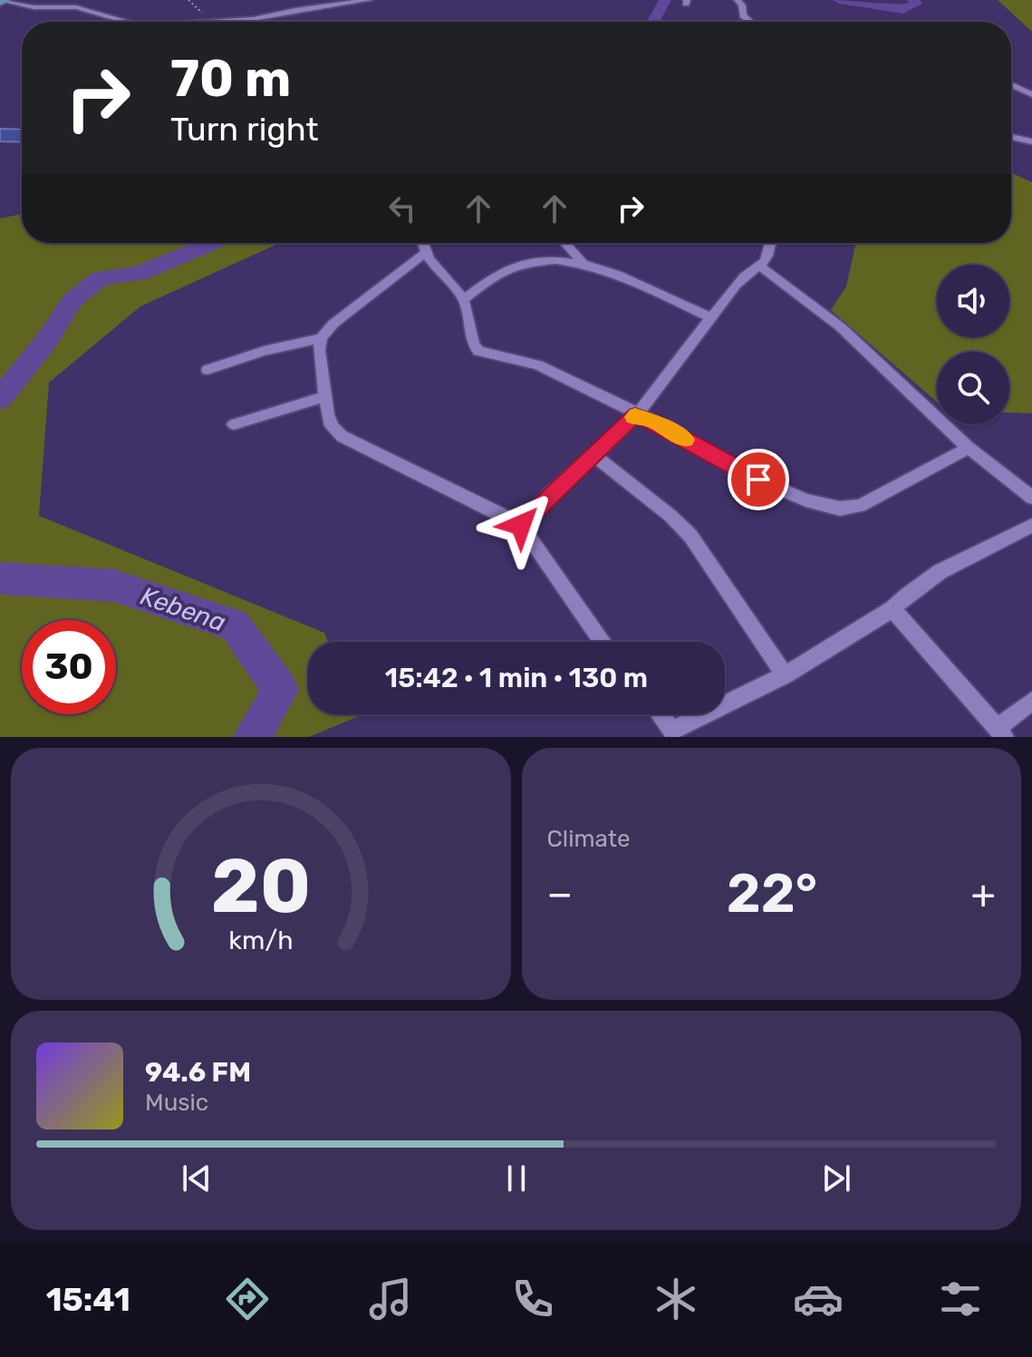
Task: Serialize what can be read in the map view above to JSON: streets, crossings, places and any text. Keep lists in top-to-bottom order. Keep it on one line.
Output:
{"water":["Kebena"],"page":{"turn":["70 m","Turn right"],"limit":"30","trip":"15:42 · 1 min · 130 m","tile":"Climate","heat":["−","22°","+"],"song":["94.6 FM","Music"],"tabs":"15:41","gauge":["20","km/h"]}}
